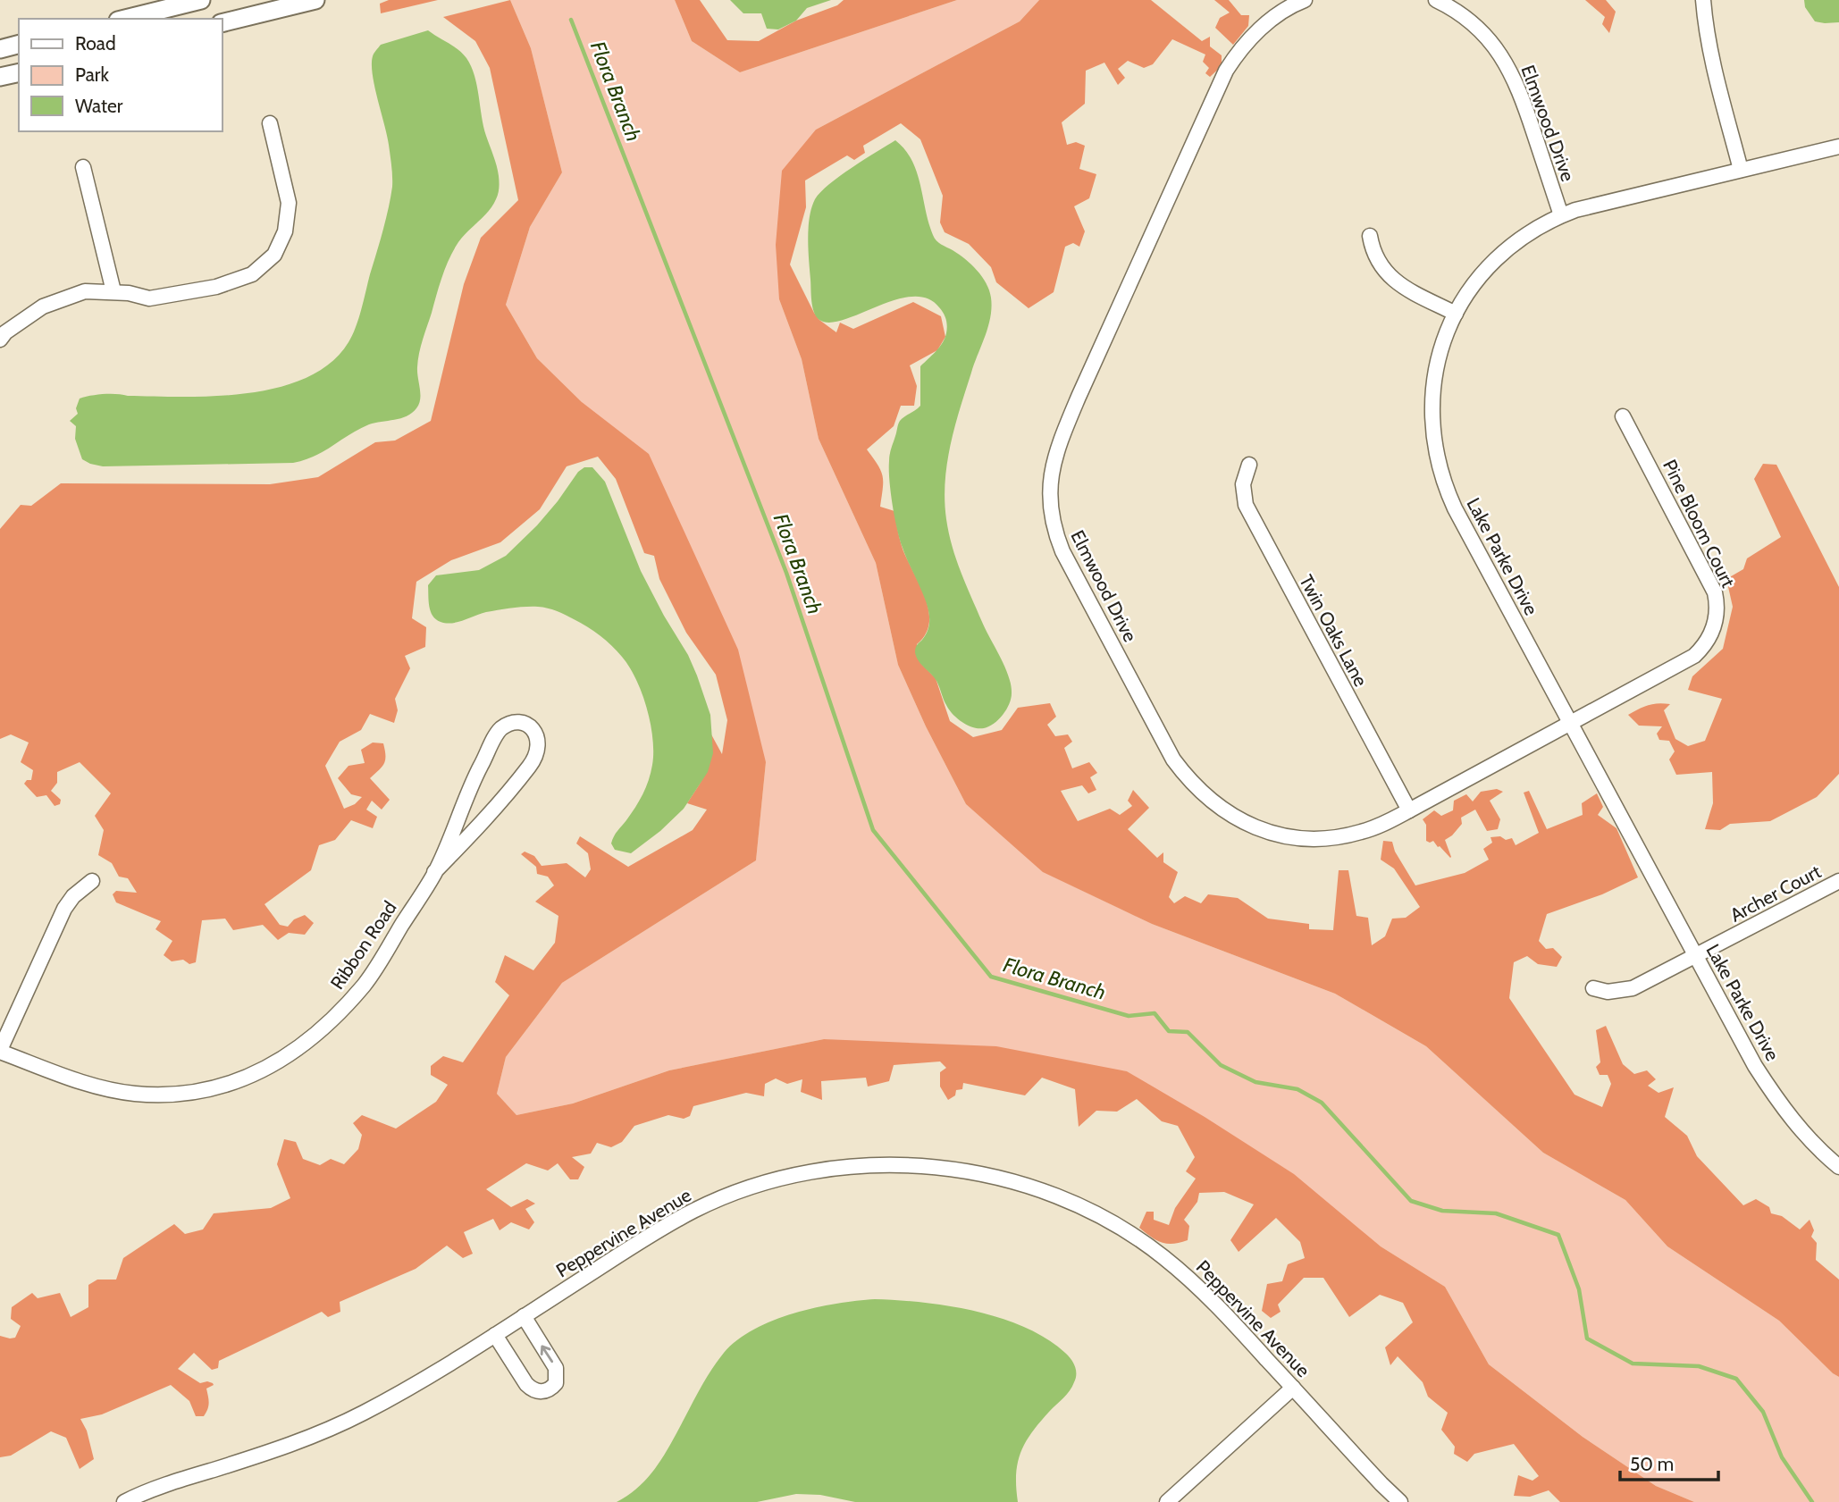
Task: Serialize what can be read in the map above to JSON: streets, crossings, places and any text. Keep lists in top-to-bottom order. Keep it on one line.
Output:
{"streets":{"street":["Elmwood Drive","Pine Bloom Court","Lake Parke Drive","Twin Oaks Lane","Archer Court","Ribbon Road","Peppervine Avenue"]},"crossings":[["Elmwood Drive","Pine Bloom Court"],["Elmwood Drive","Lake Parke Drive"],["Elmwood Drive","Twin Oaks Lane"],["Pine Bloom Court","Lake Parke Drive"],["Lake Parke Drive","Archer Court"]],"water":["Flora Branch"],"legend":["Road","Park","Water"],"scale_bar":"50 m"}
